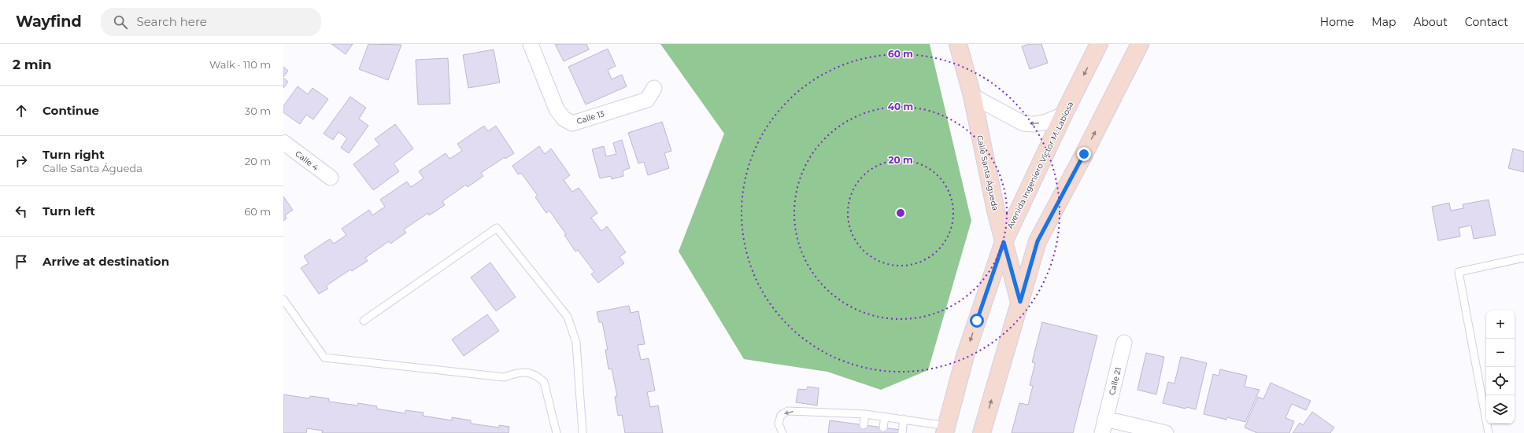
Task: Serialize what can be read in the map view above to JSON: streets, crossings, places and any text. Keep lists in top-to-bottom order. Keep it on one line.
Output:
{"streets":{"main road":["Avenida Ingeniero Víctor M. Labiosa","Calle Santa Águeda"],"street":["Calle 13","Calle 4","Calle 21"]},"crossings":[["Avenida Ingeniero Víctor M. Labiosa","Calle Santa Águeda"]],"page":{"header":"Wayfind","search":"Search here","nav":["Home","Map","About","Contact"],"heading":["2 min","Walk · 110 m"],"list":[["Continue","30 m"],["Turn right","Calle Santa Águeda","20 m"],["Turn left","60 m"],"Arrive at destination"],"map_buttons":["+","−"]},"rings":["60 m","40 m","20 m"]}
